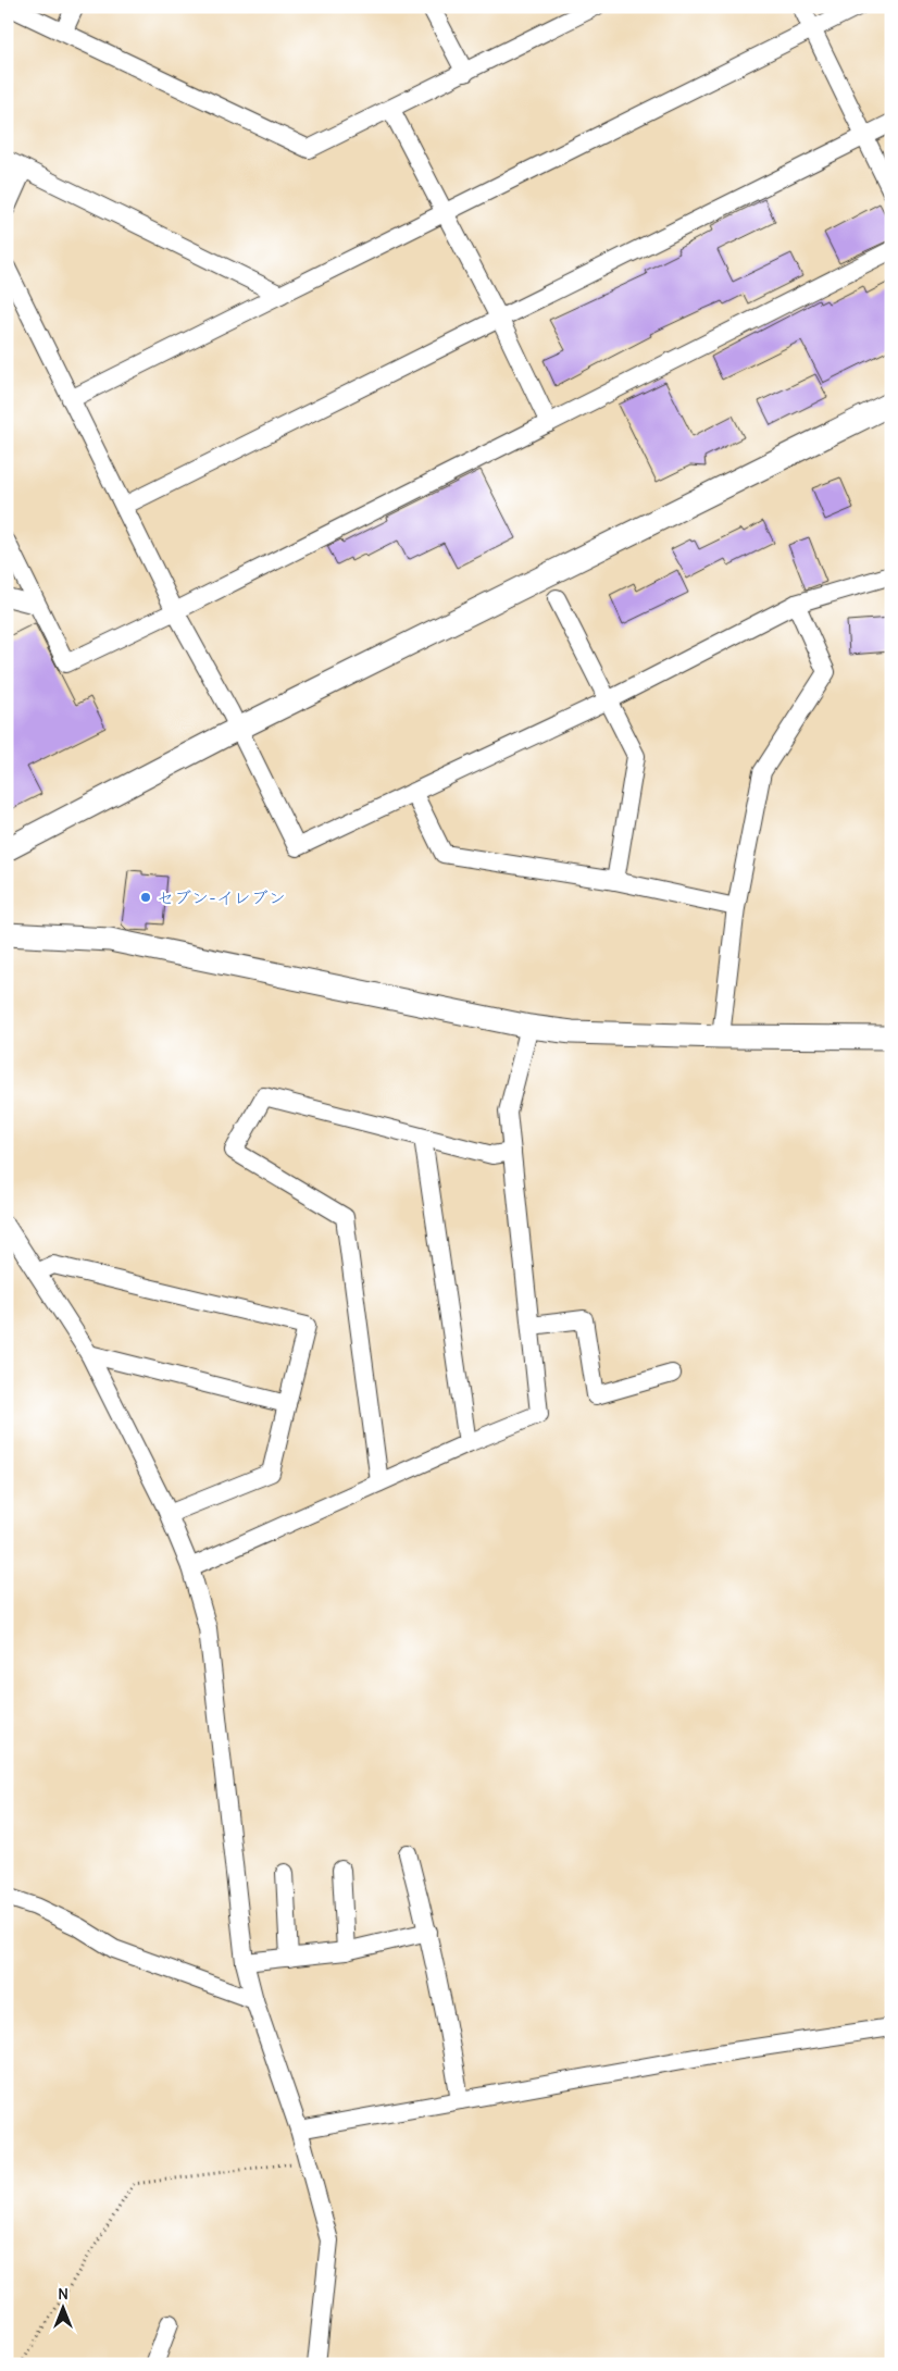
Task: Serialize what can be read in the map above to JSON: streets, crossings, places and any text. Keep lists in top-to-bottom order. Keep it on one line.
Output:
{"places":["セブン-イレブン"],"north":"top"}
